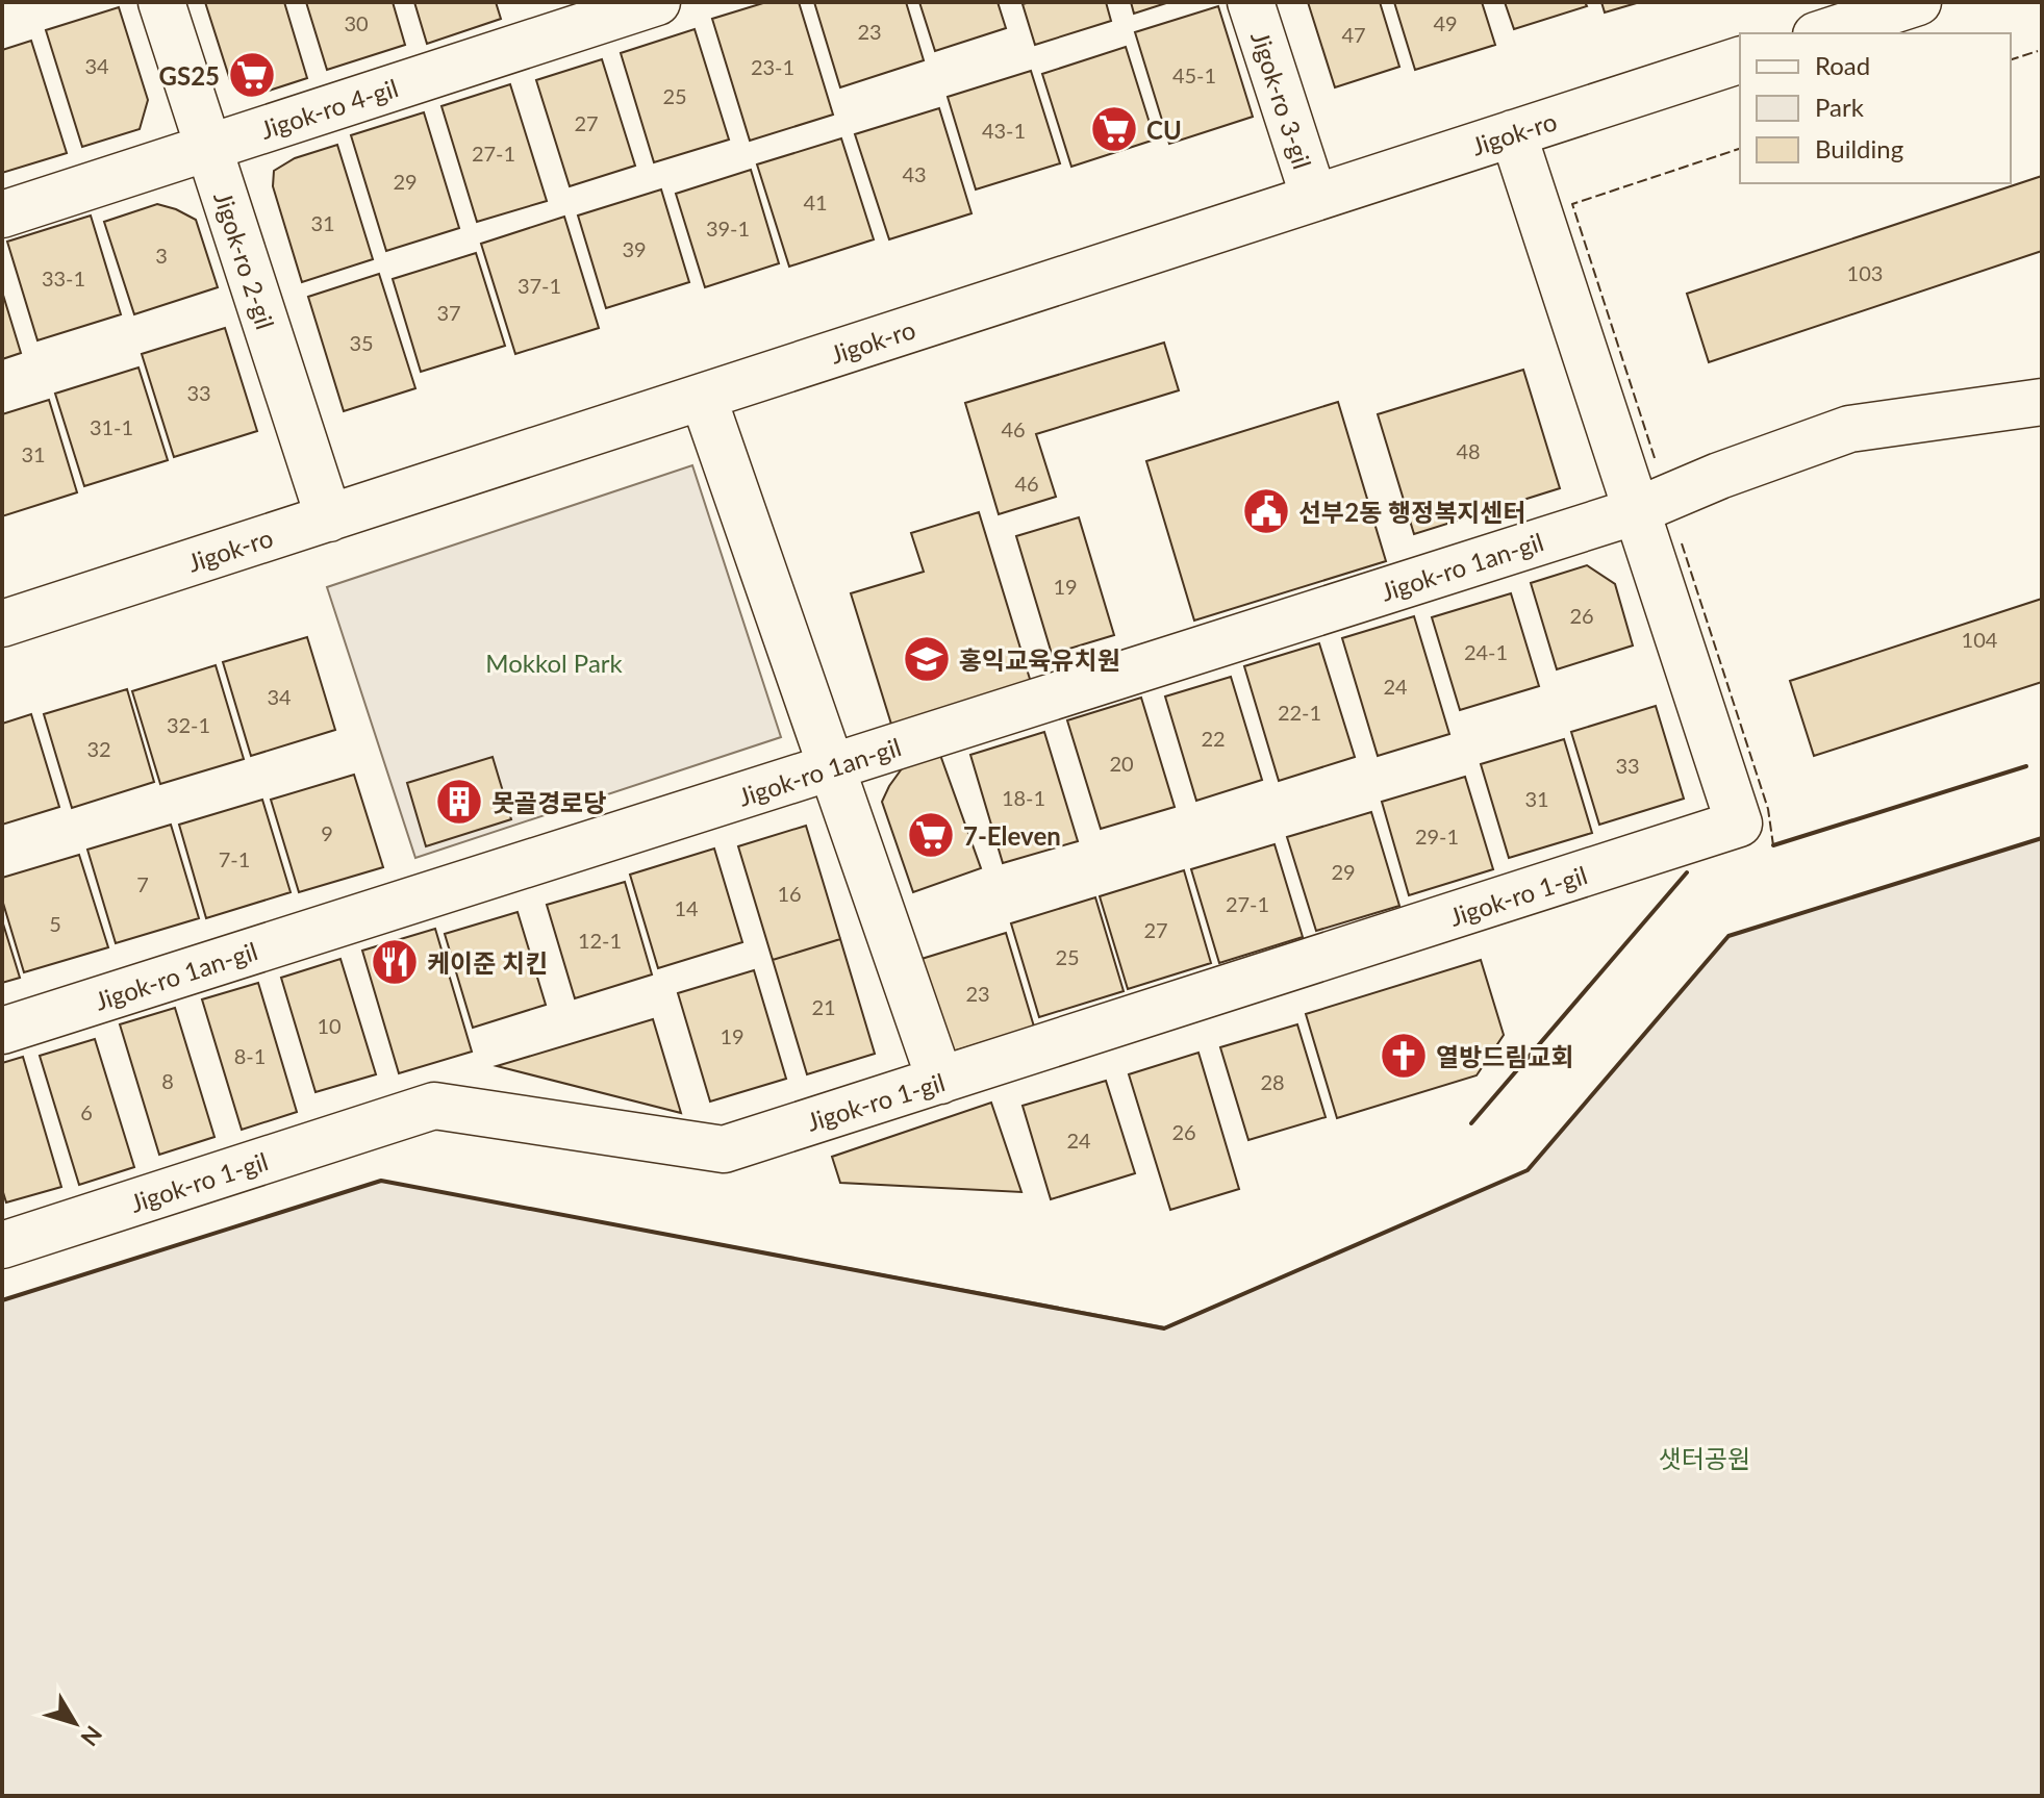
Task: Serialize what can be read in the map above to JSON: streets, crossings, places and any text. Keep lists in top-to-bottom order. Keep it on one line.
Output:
{"streets":{"street":["Jigok-ro 3-gil","Jigok-ro 4-gil","Jigok-ro","Jigok-ro 2-gil","Jigok-ro 1an-gil","Jigok-ro 1-gil"]},"crossings":[["Jigok-ro 3-gil","Jigok-ro"],["Jigok-ro 4-gil","Jigok-ro 2-gil"],["Jigok-ro","Jigok-ro 2-gil"],["Jigok-ro 1an-gil","Jigok-ro 1-gil"]],"parks":["Mokkol Park","샛터공원"],"places":{"supermarket":["GS25","CU","7-Eleven"],"public building":["선부2동 행정복지센터"],"school or university":["홍익교육유치원"],"building":["못골경로당"],"restaurant":["케이준 치킨"],"church":["열방드림교회"]},"house_numbers":["30","49","23","47","34","23-1","45-1","25","27","43-1","27-1","43","29","41","31","39-1","39","3","103","33-1","37-1","37","35","33","31-1","46","48","31","46","19","26","104","24-1","24","34","22-1","32-1","22","32","20","33","18-1","31","9","29-1","7-1","29","7","16","27-1","14","5","27","12-1","25","23","21","10","19","8-1","8","28","6","26","24"],"legend":["Road","Park","Building"],"north":"bottom right"}
